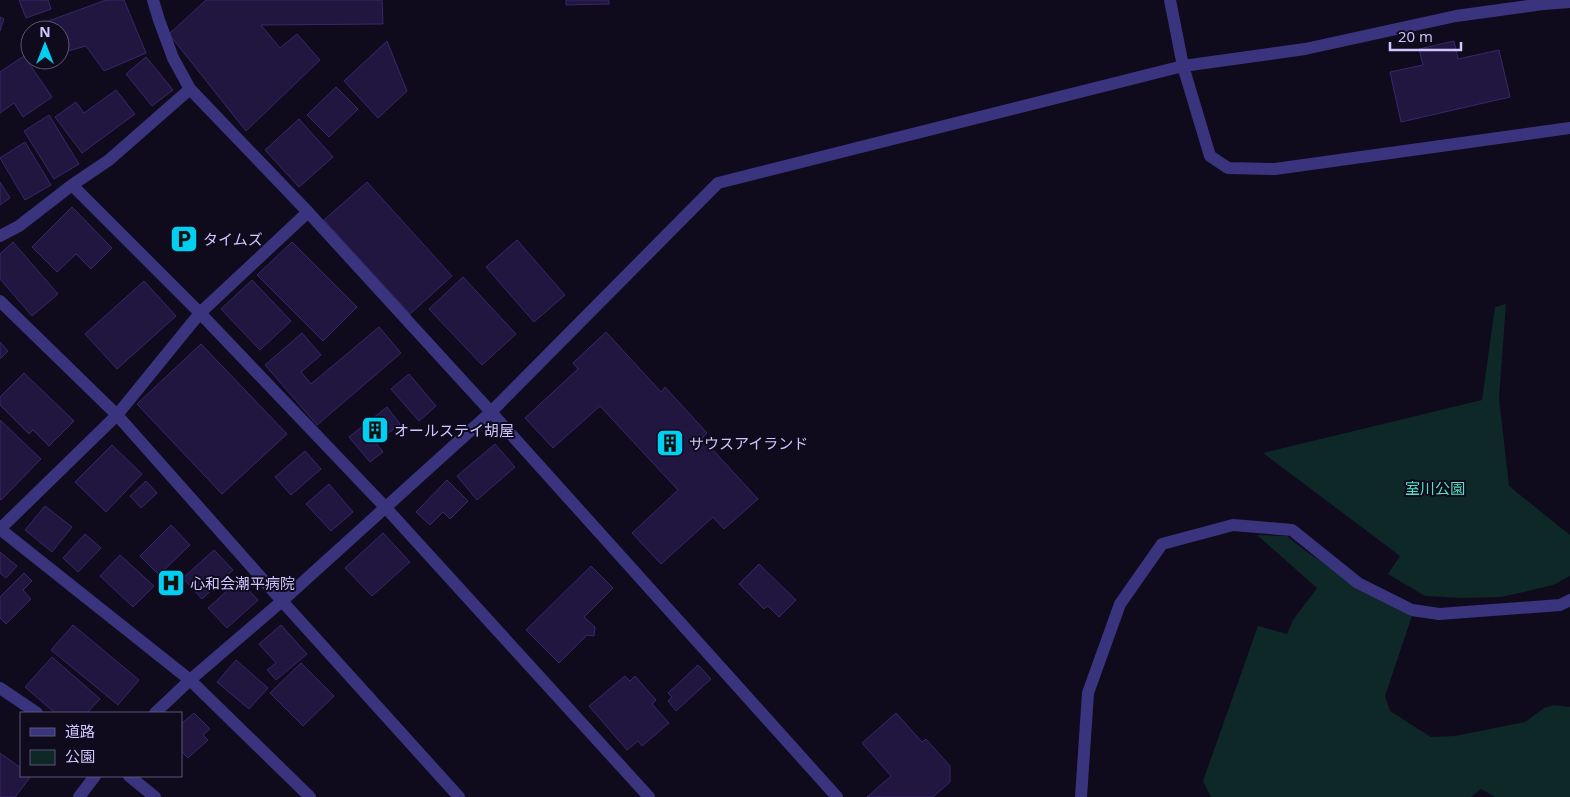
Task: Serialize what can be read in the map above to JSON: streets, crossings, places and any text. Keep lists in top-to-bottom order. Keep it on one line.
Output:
{"parks":["室川公園"],"places":{"parking":["タイムズ"],"building":["オールステイ胡屋","サウスアイランド"],"hospital":["心和会潮平病院"]},"legend":["道路","公園"],"scale_bar":"20 m","north":"top"}
